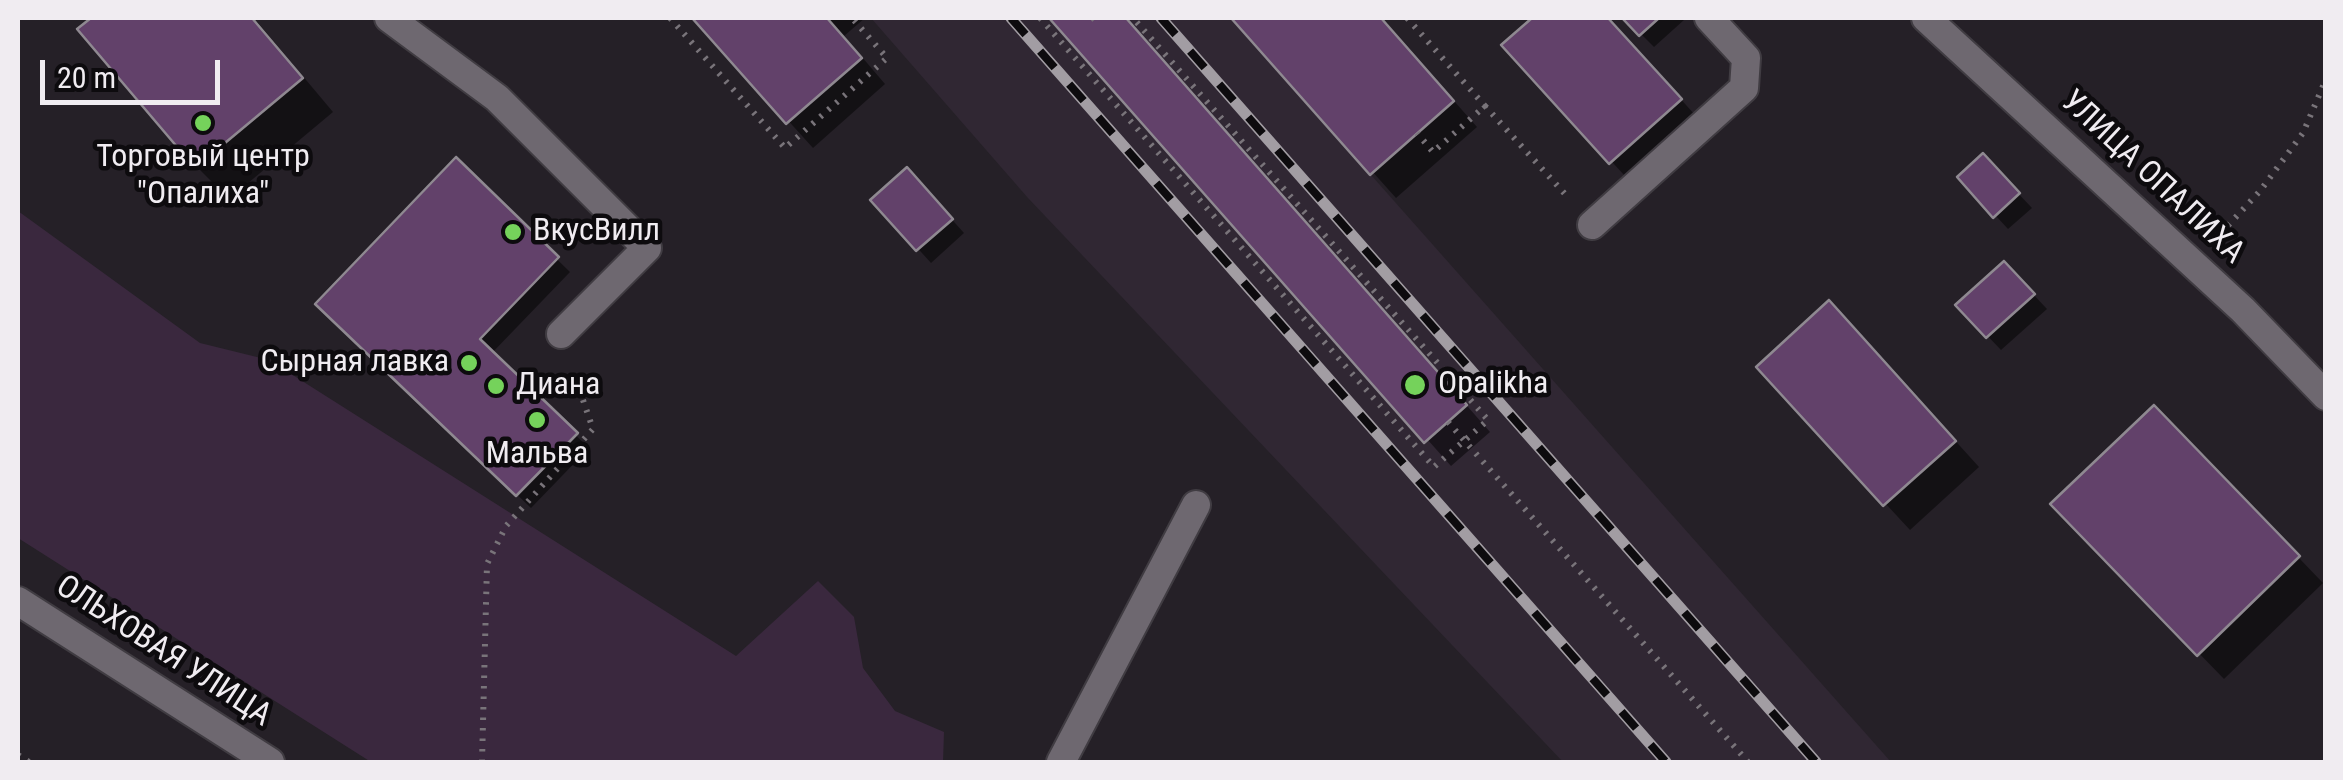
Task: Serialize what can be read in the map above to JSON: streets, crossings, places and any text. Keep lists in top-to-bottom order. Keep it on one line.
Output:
{"streets":{"street":["УЛИЦА ОПАЛИХА","ОЛЬХОВАЯ УЛИЦА"]},"places":["Торговый центр \"Опалиха\"","ВкусВилл","Сырная лавка","Opalikha","Диана","Мальва"],"scale_bar":"20 m"}
